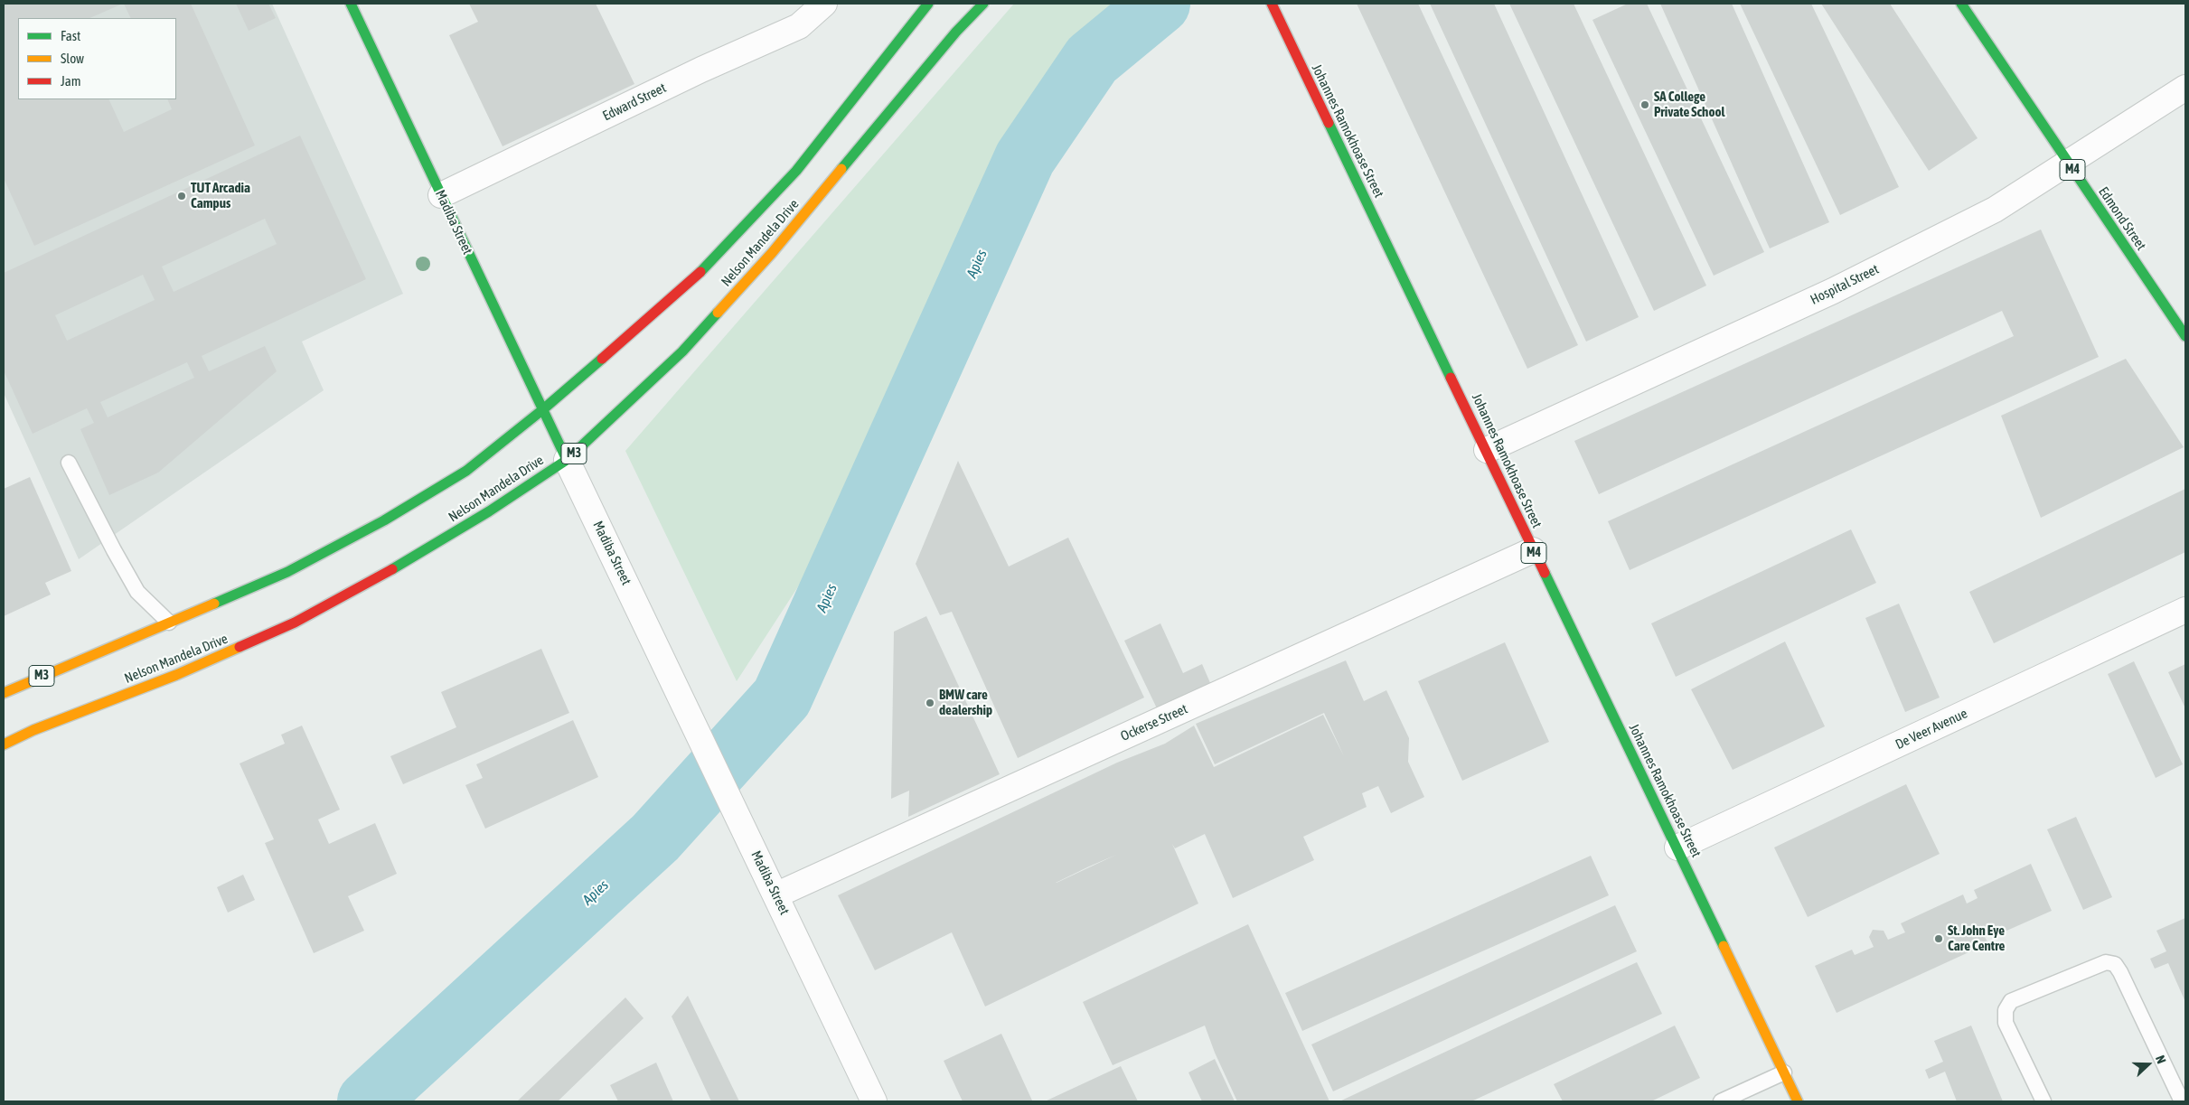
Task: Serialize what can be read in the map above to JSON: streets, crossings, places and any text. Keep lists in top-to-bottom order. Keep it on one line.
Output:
{"streets":{"main road":["Johannes Ramokhoase Street","M4","Edmond Street","Madiba Street","Nelson Mandela Drive","M3"],"street":["Edward Street","Hospital Street","Ockerse Street","De Veer Avenue"]},"crossings":[["Edward Street","Madiba Street"],["Johannes Ramokhoase Street","Hospital Street"],["Johannes Ramokhoase Street","Ockerse Street"],["Johannes Ramokhoase Street","De Veer Avenue"],["Edmond Street","Hospital Street"],["Madiba Street","Nelson Mandela Drive"],["Madiba Street","Ockerse Street"]],"water":["Apies"],"places":["SA College Private School","TUT Arcadia Campus","BMW care dealership","St. John Eye Care Centre"],"legend":["Fast","Slow","Jam"],"north":"right"}
